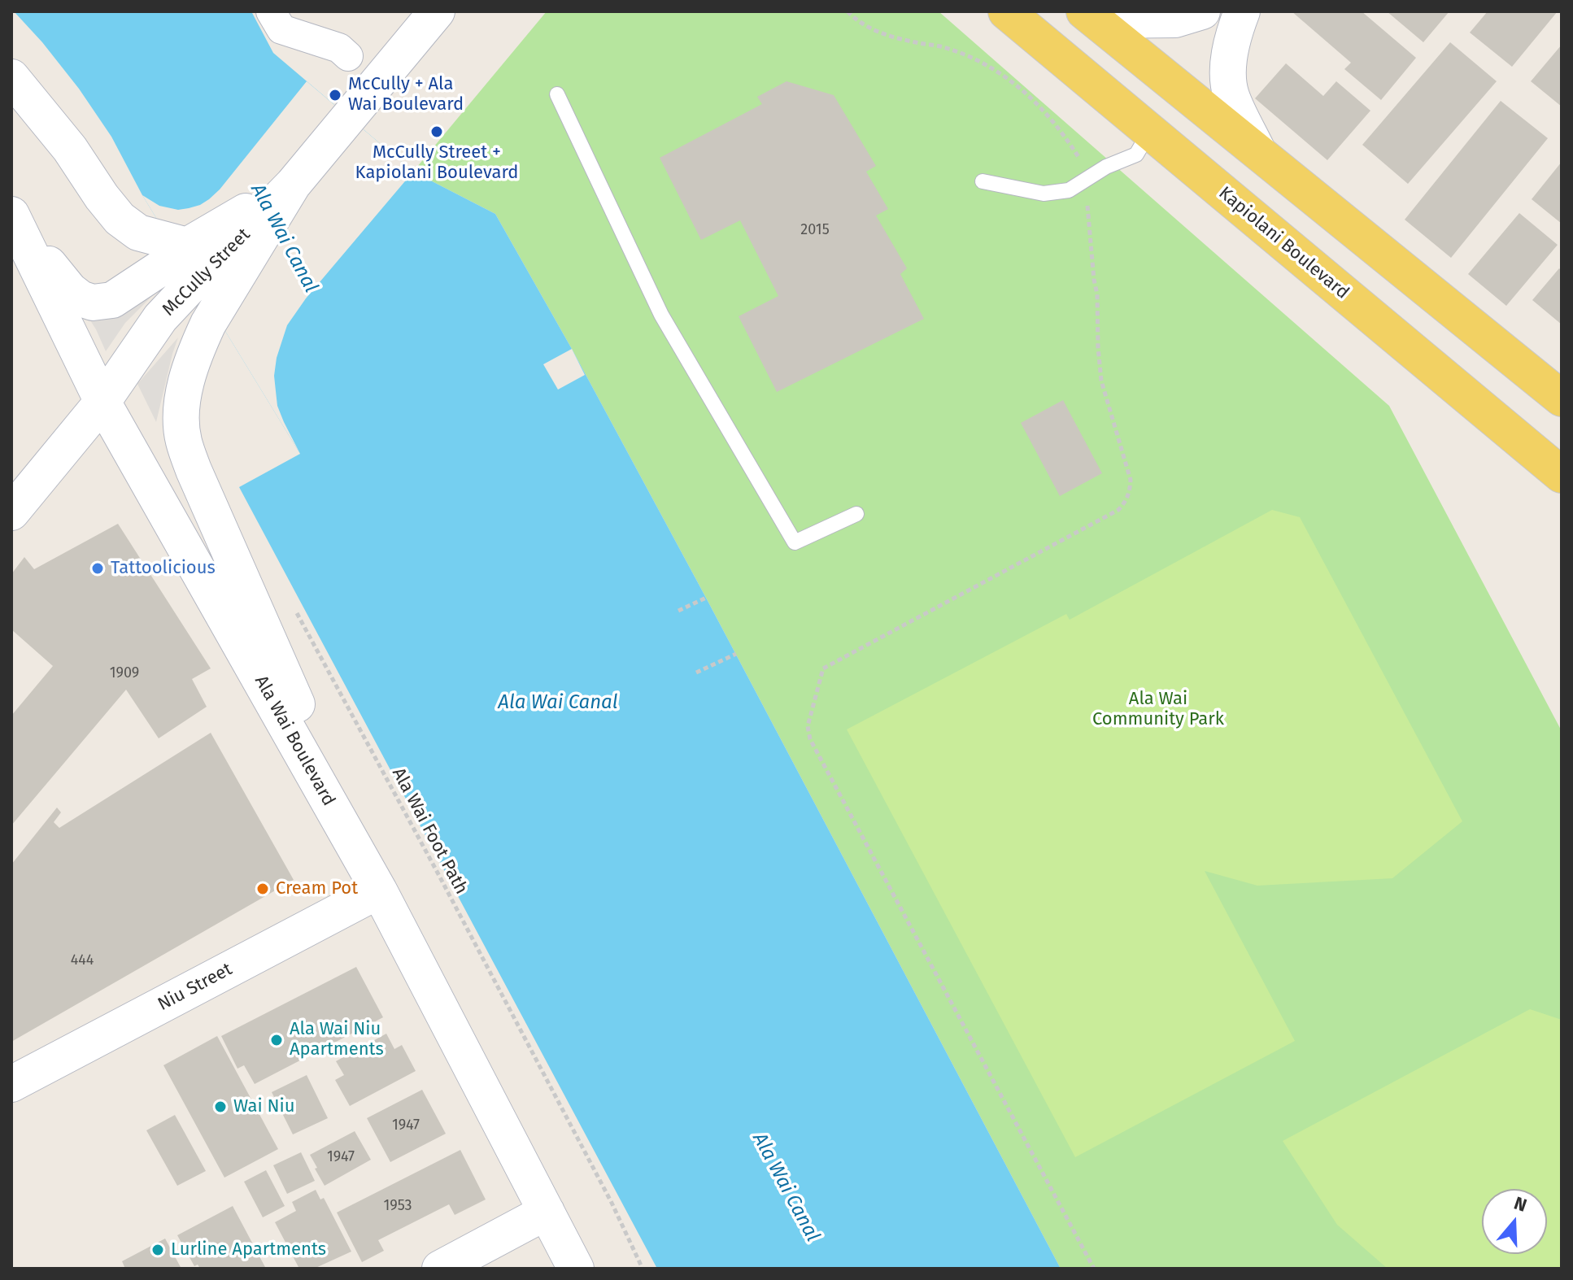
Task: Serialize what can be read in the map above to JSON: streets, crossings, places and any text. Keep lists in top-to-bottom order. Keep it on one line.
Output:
{"streets":{"main road":["Kapiolani Boulevard","McCully Street","Ala Wai Boulevard","Niu Street"],"path":["Ala Wai Foot Path"]},"crossings":[["McCully Street","Ala Wai Boulevard"],["Ala Wai Boulevard","Niu Street"]],"water":["Ala Wai Canal"],"parks":["Ala Wai Community Park"],"places":["McCully + Ala Wai Boulevard","McCully Street + Kapiolani Boulevard","Tattoolicious","Cream Pot","Ala Wai Niu Apartments","Wai Niu","Lurline Apartments"],"house_numbers":["2015","1909","444","1947","1947","1953"],"north":"top"}
